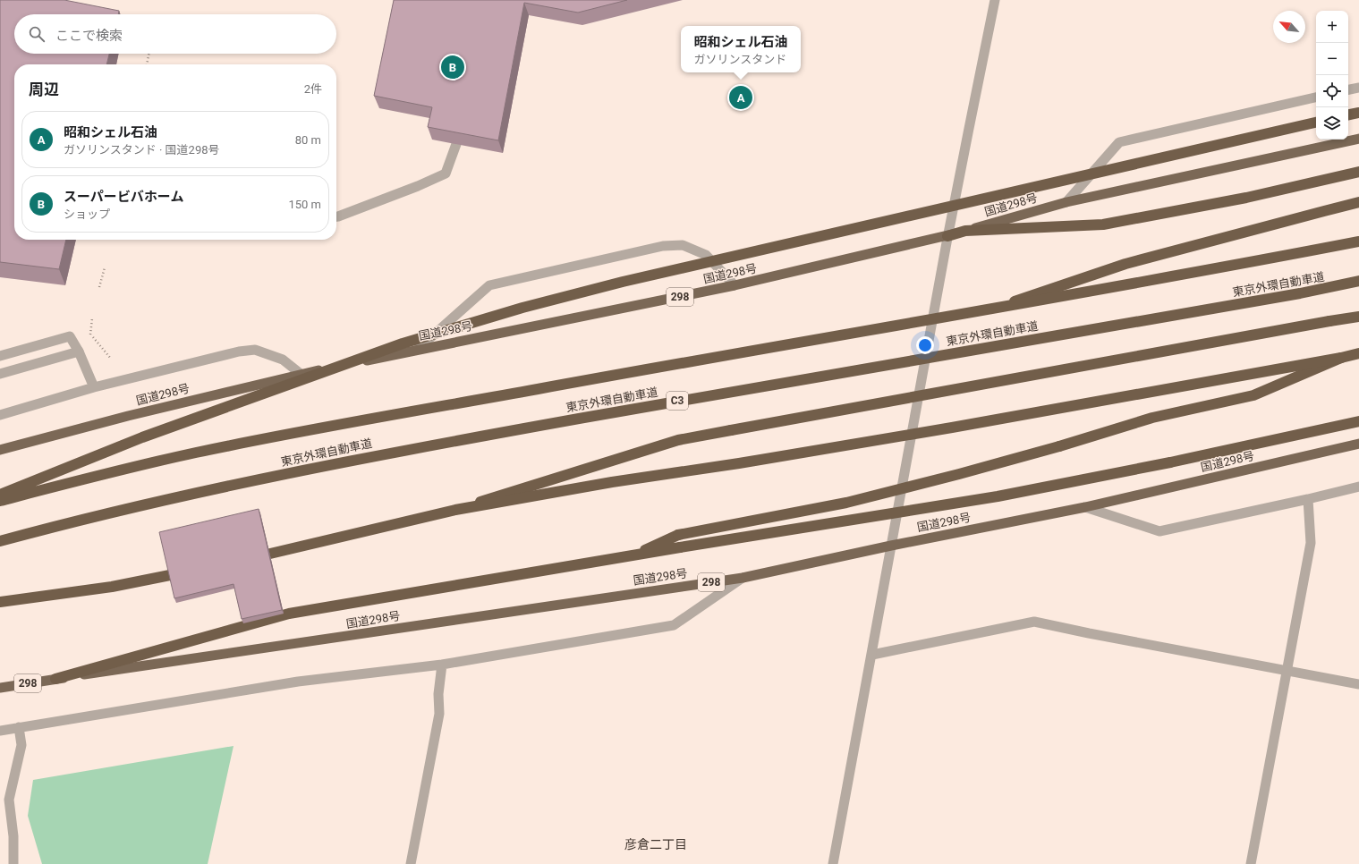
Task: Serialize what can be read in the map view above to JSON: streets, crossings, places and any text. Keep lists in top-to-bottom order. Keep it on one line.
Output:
{"streets":{"highway":["国道298号","東京外環自動車道","298","C3"]},"districts":["彦倉二丁目"],"north":"top left","page":{"map_buttons":["+","−"],"search":"ここで検索","popup":["昭和シェル石油","ガソリンスタンド"],"pins":["B","A"],"heading":["周辺","2件"],"list":[{"mark":"A","name":"昭和シェル石油","note":"ガソリンスタンド · 国道298号","value":"80 m"},{"mark":"B","name":"スーパービバホーム","note":"ショップ","value":"150 m"}]}}
